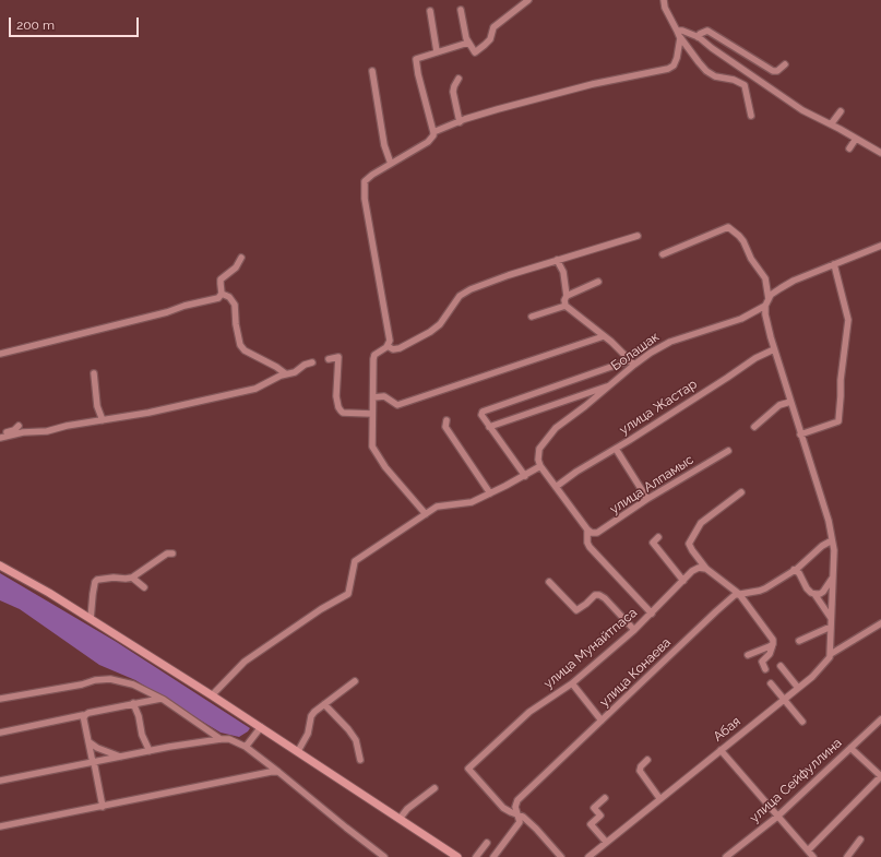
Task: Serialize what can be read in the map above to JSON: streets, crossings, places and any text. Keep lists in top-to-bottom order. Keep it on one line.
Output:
{"streets":{"street":["Болашак","улица Жастар","улица Алпамыс","улица Мунайтпаса","улица Конаева","Абая","улица Сейфуллина"]},"crossings":[["улица Мунайтпаса","улица Конаева"]],"scale_bar":"200 m"}
